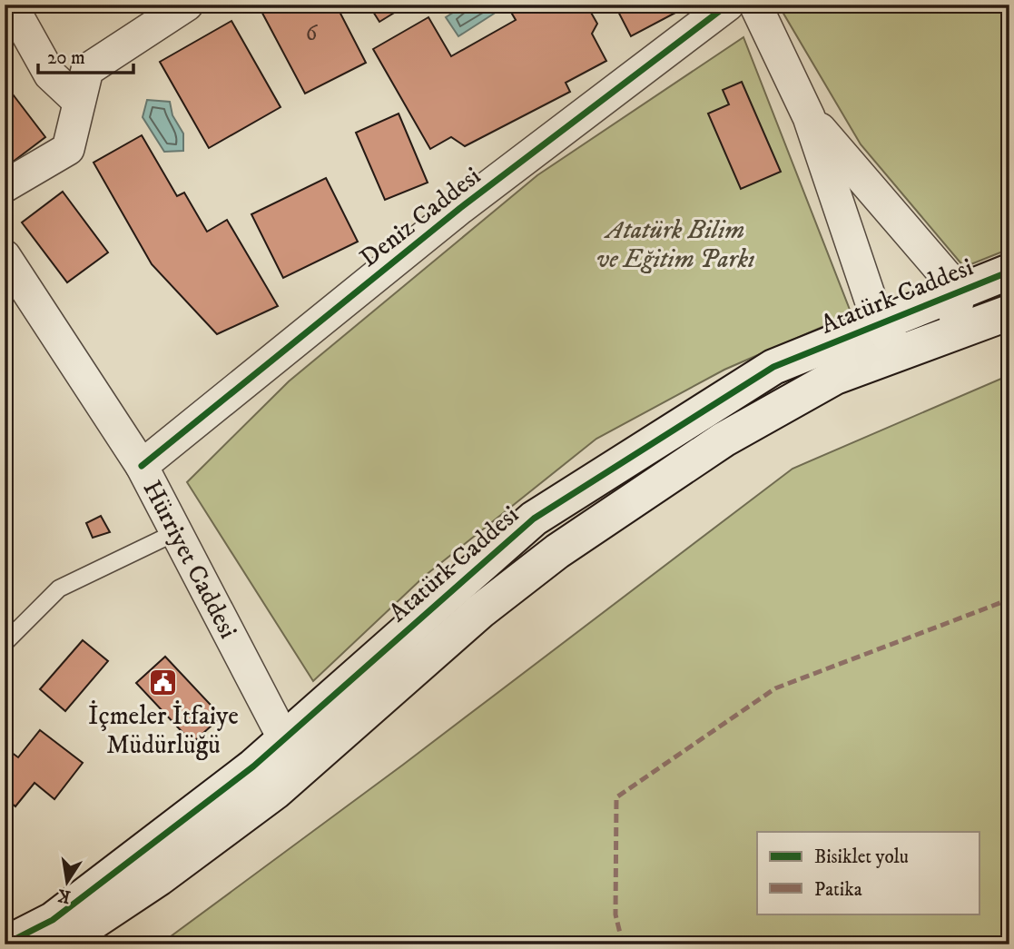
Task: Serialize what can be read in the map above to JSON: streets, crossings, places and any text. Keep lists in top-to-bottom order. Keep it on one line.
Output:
{"streets":{"street":["Deniz Caddesi","Atatürk Caddesi","Hürriyet Caddesi"]},"crossings":[["Deniz Caddesi","Hürriyet Caddesi"],["Atatürk Caddesi","Hürriyet Caddesi"]],"parks":["Atatürk Bilim ve Eğitim Parkı"],"places":{"public building":["İçmeler İtfaiye Müdürlüğü"]},"house_numbers":["6"],"legend":["Bisiklet yolu","Patika"],"scale_bar":"20 m","north":"bottom"}
